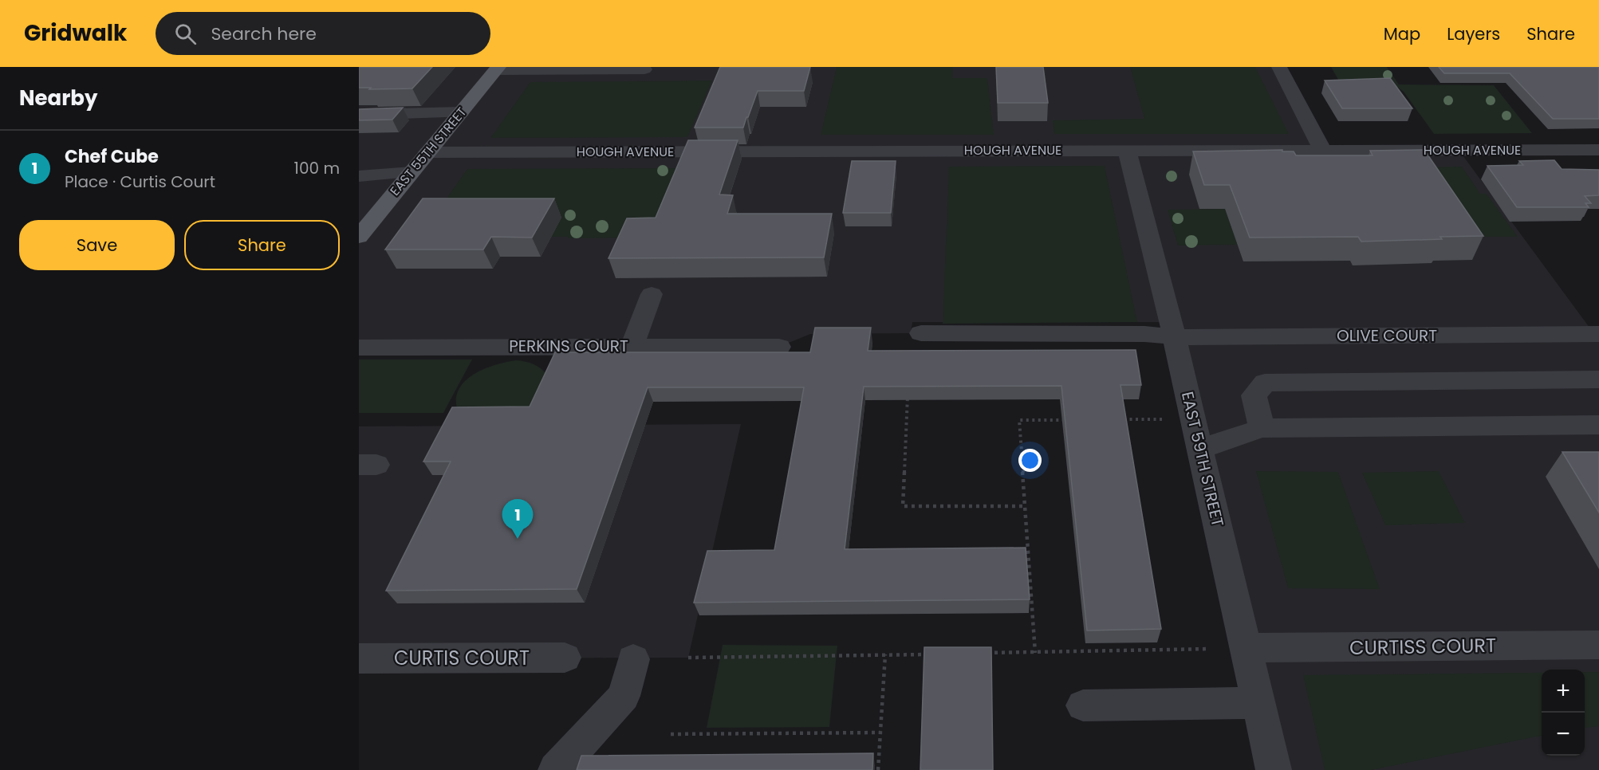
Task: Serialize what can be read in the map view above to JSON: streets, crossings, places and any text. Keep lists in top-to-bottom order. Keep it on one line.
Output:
{"streets":{"main road":["EAST 55TH STREET"],"street":["HOUGH AVENUE","OLIVE COURT","PERKINS COURT","EAST 59TH STREET","CURTISS COURT","CURTIS COURT"]},"crossings":[["HOUGH AVENUE","EAST 55TH STREET"],["HOUGH AVENUE","EAST 59TH STREET"],["OLIVE COURT","EAST 59TH STREET"],["EAST 59TH STREET","CURTISS COURT"]],"page":{"header":"Gridwalk","search":"Search here","nav":["Map","Layers","Share"],"heading":"Nearby","list":[{"mark":"1","name":"Chef Cube","note":"Place · Curtis Court","value":"100 m"}],"buttons":["Save","Share"],"pins":"1","map_buttons":["+","−"]}}
